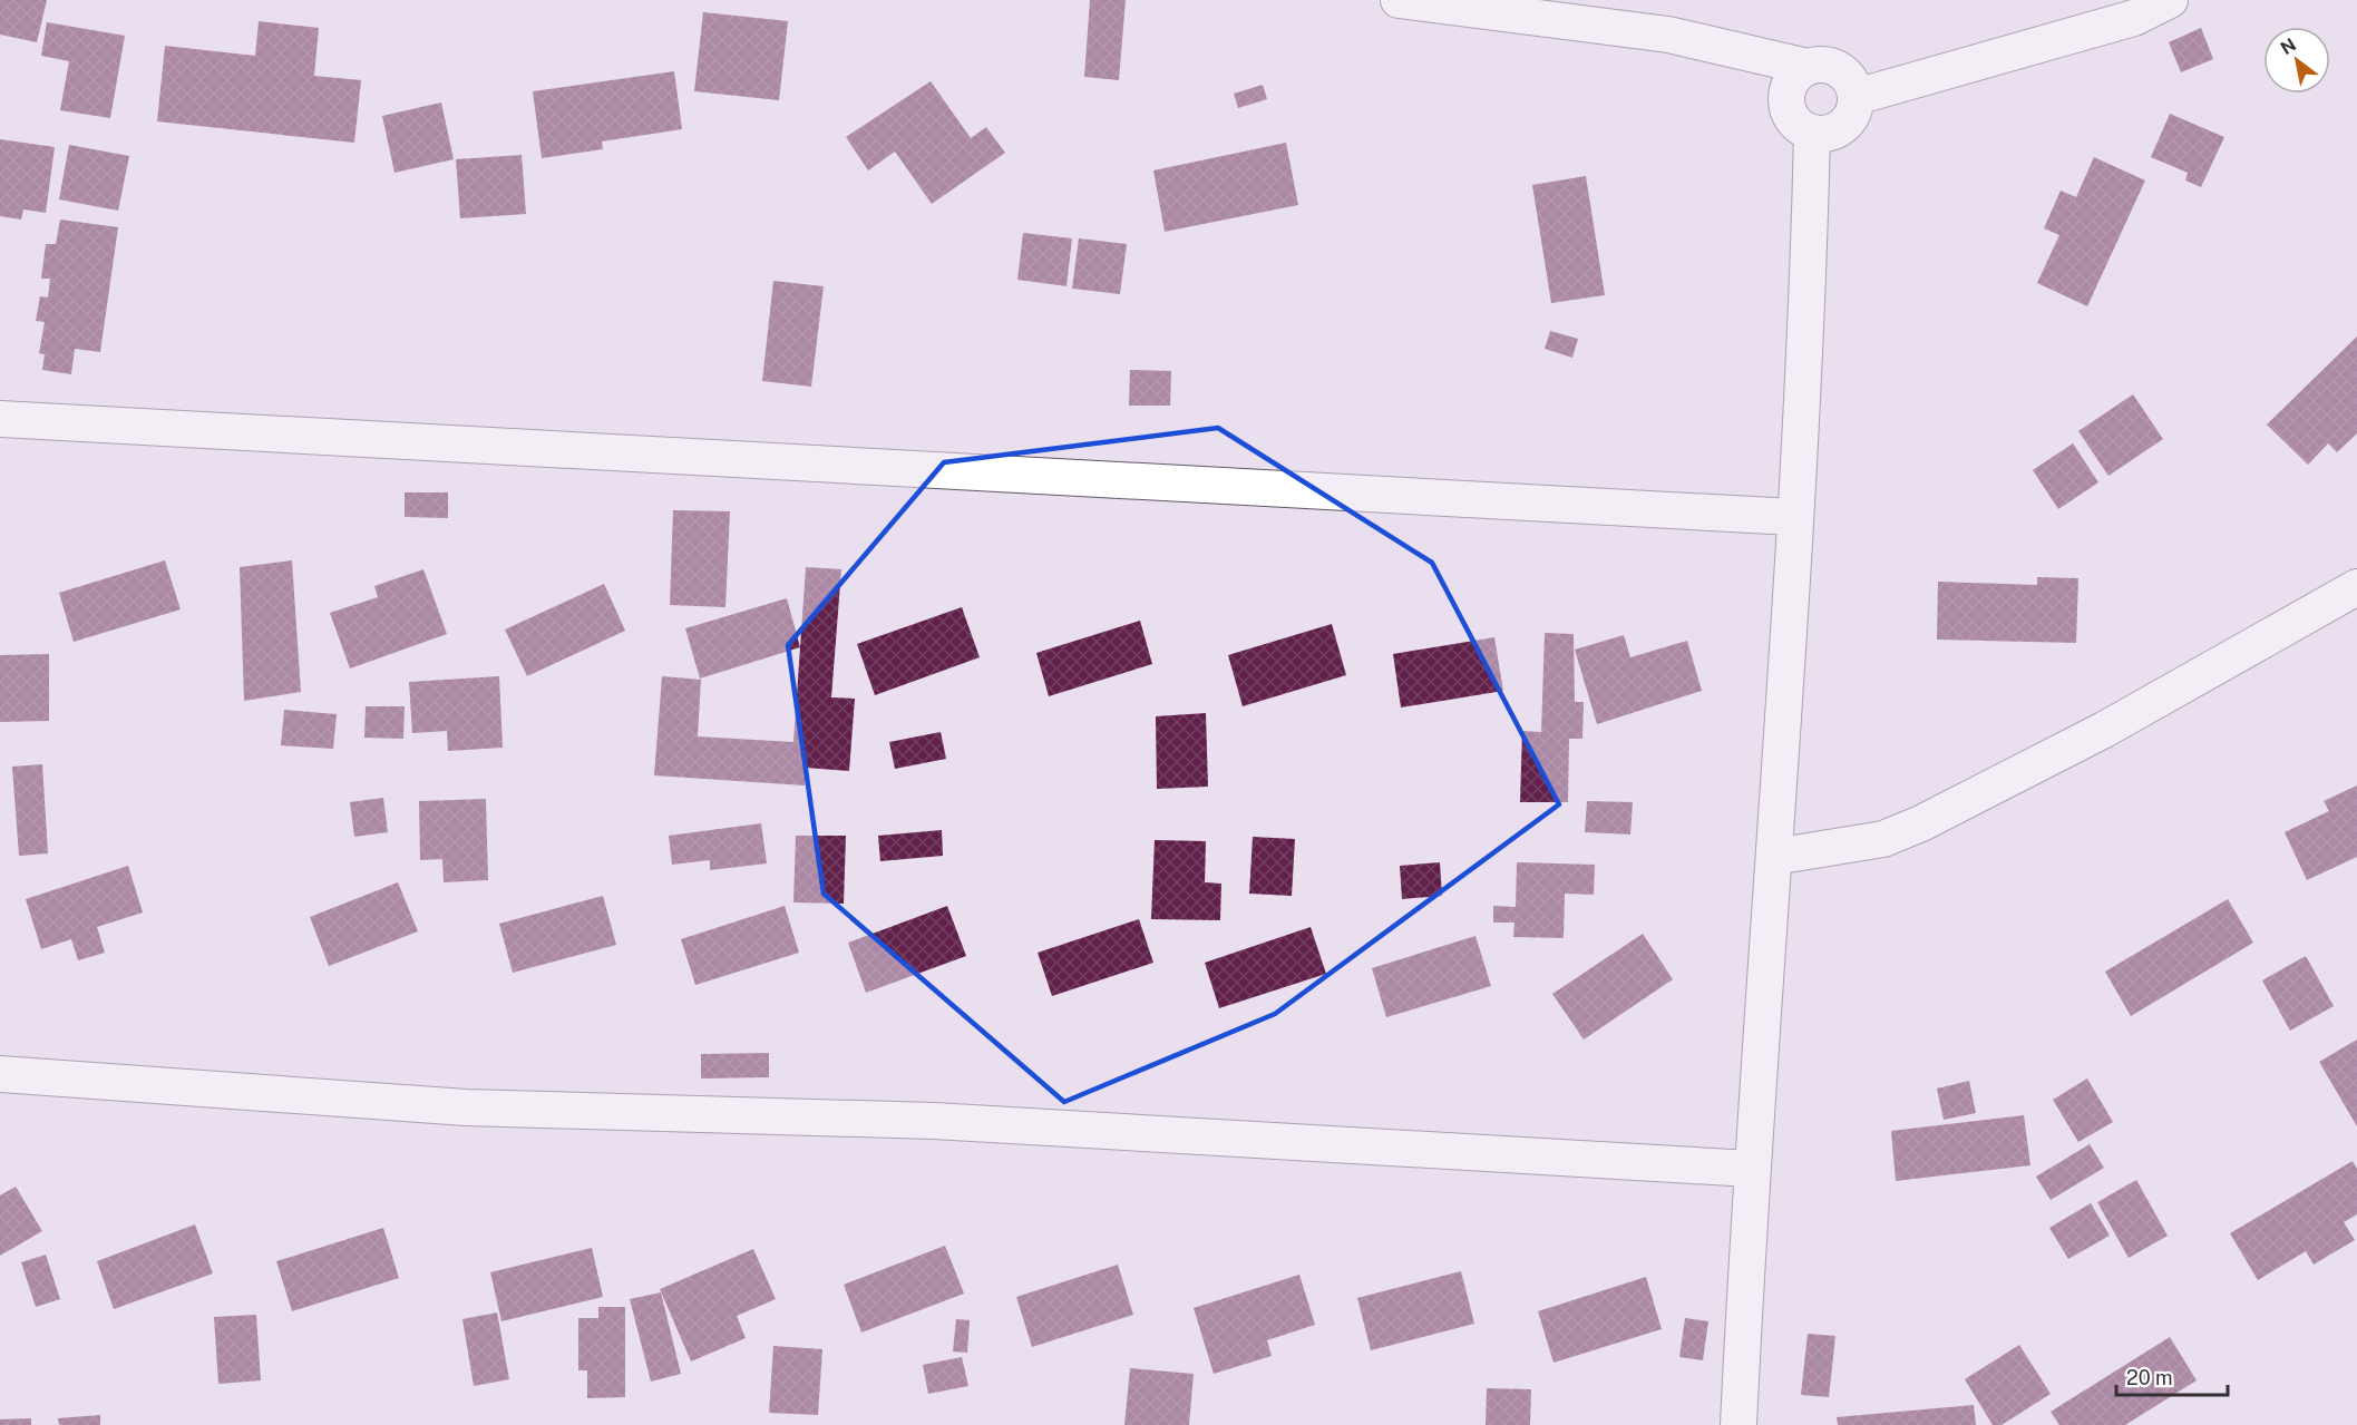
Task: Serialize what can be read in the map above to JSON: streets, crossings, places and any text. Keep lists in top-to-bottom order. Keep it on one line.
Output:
{"scale_bar":"20 m","north":"top left"}
